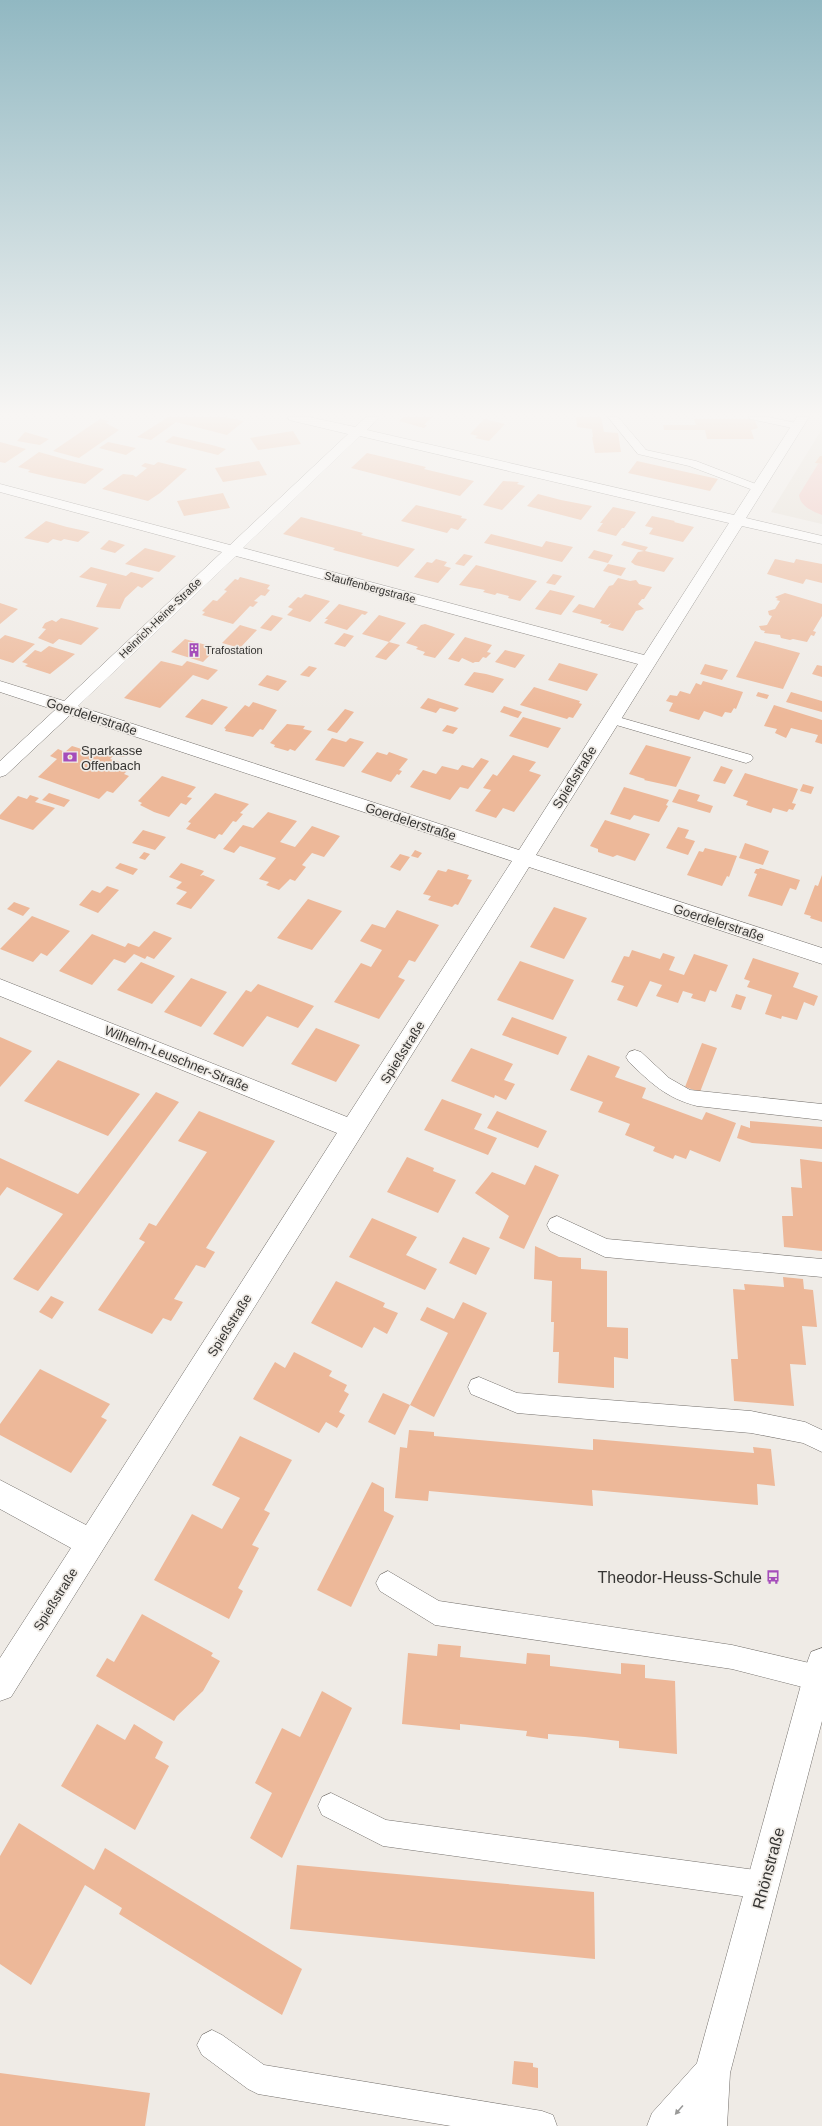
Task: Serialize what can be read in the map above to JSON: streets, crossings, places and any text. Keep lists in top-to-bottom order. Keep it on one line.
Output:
{"streets":{"street":["Stauffenbergstraße","Heinrich-Heine-Straße","Goerdelerstraße","Spießstraße","Wilhelm-Leuschner-Straße","Rhönstraße"]},"crossings":[["Stauffenbergstraße","Heinrich-Heine-Straße"],["Stauffenbergstraße","Spießstraße"],["Heinrich-Heine-Straße","Goerdelerstraße"],["Goerdelerstraße","Spießstraße"],["Spießstraße","Wilhelm-Leuschner-Straße"]],"places":{"building":["Trafostation"],"bank":["Sparkasse Offenbach"],"bus stop":["Theodor-Heuss-Schule"]}}
